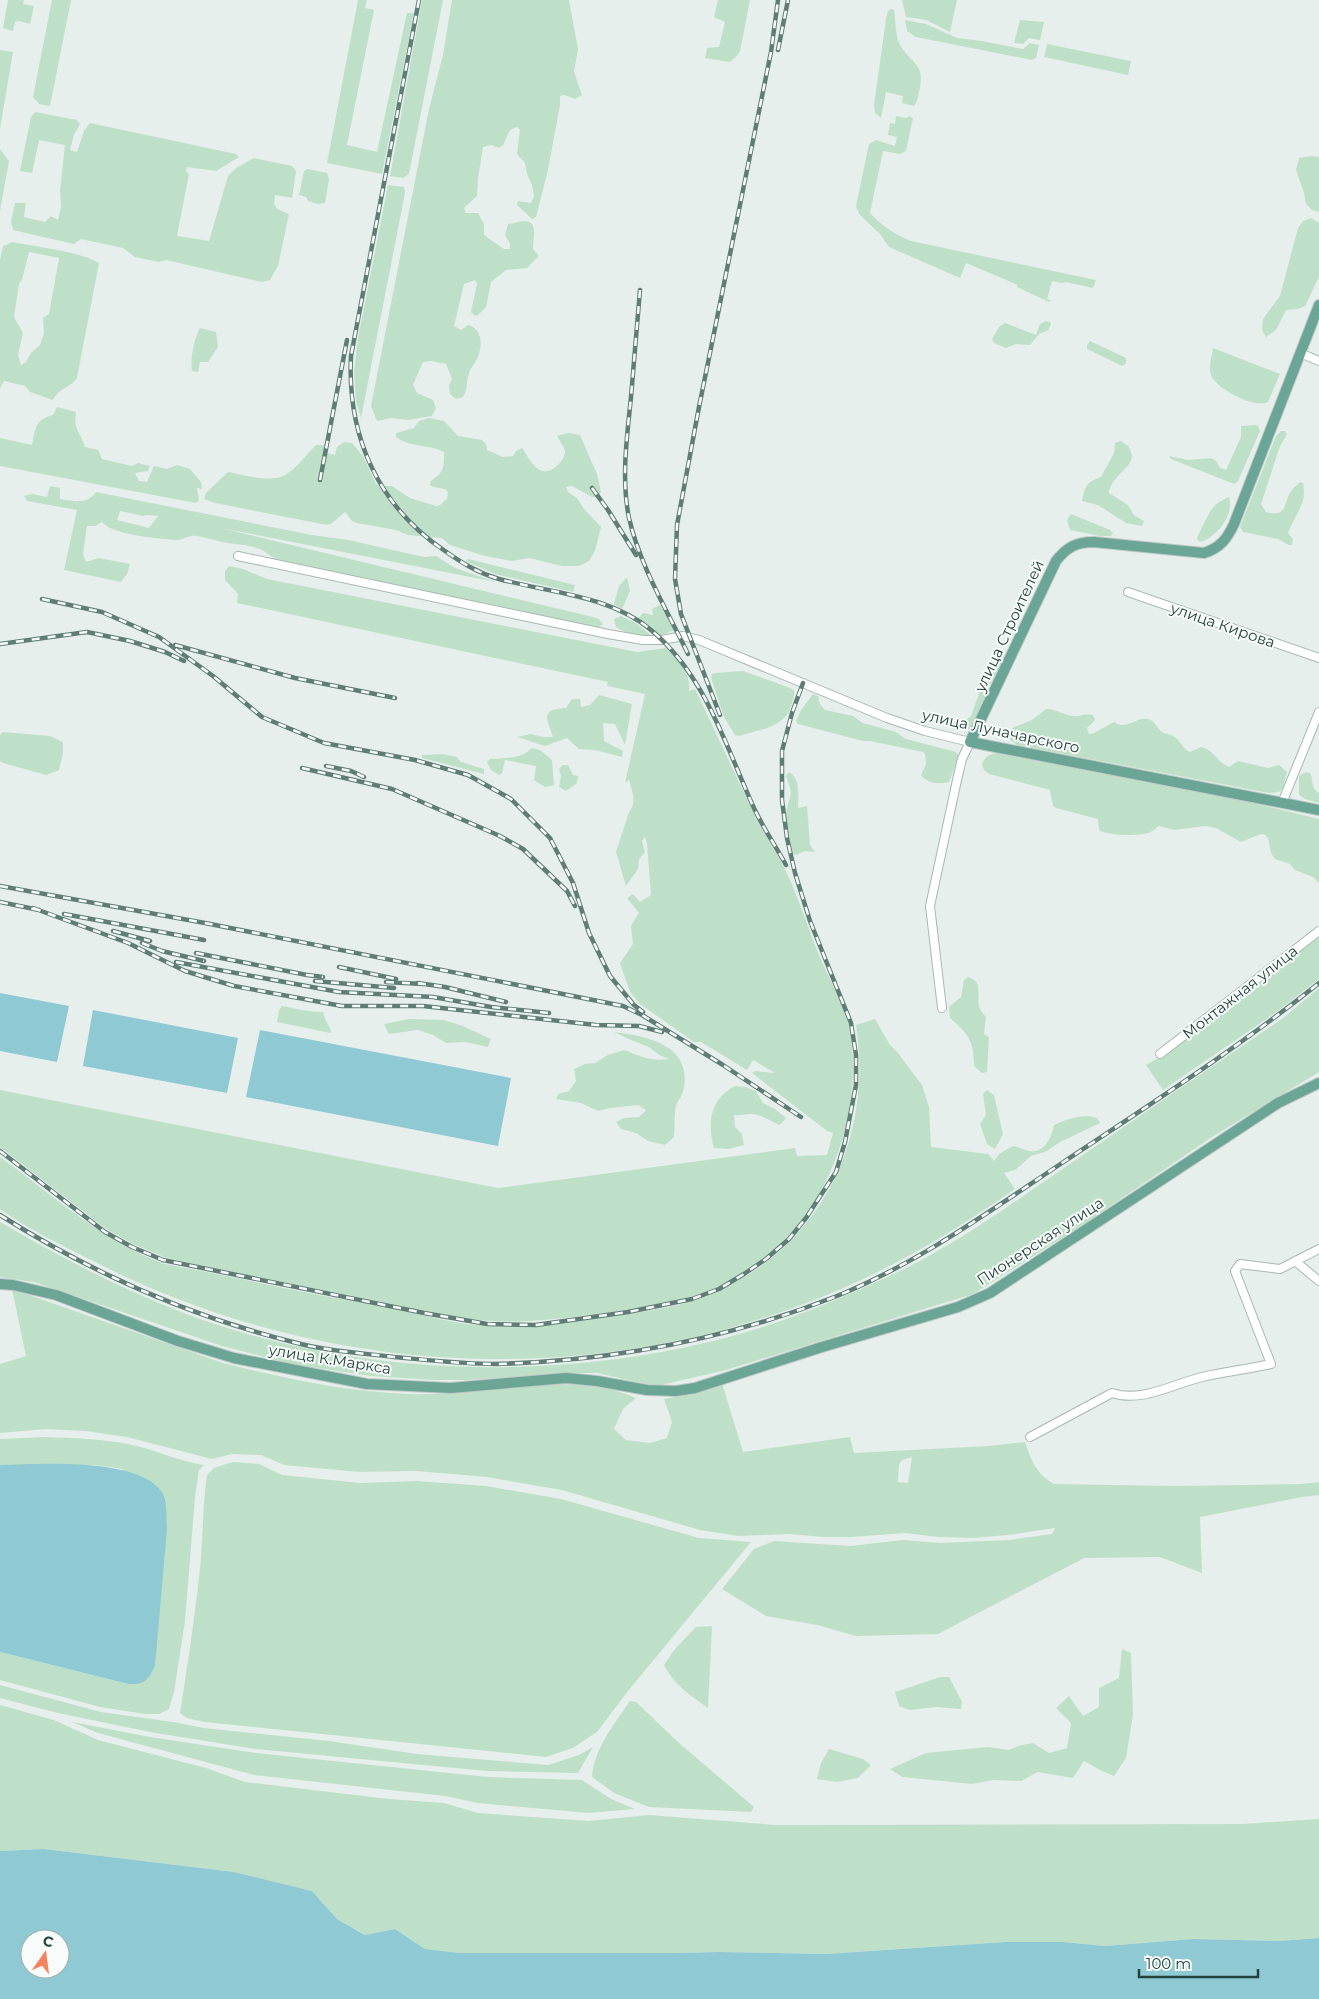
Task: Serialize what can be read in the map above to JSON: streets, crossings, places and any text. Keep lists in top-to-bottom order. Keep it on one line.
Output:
{"streets":{"main road":["улица Строителей","улица Луначарского","Пионерская улица","улица К.Маркса"],"street":["улица Кирова","Монтажная улица"]},"crossings":[["улица Строителей","улица Луначарского"],["Пионерская улица","улица К.Маркса"]],"scale_bar":"100 m","north":"top"}
